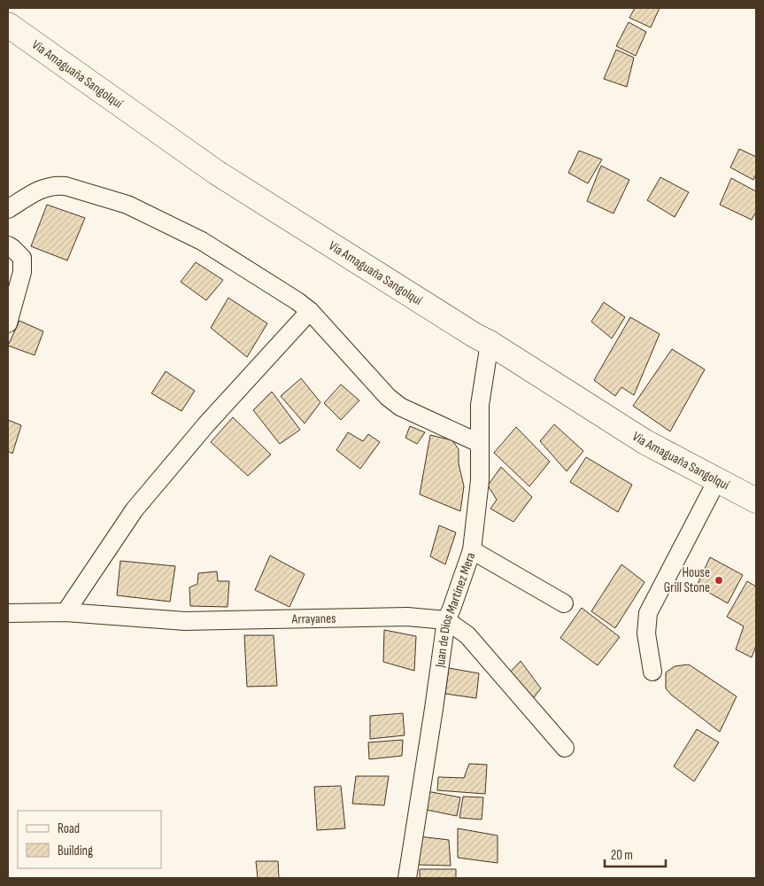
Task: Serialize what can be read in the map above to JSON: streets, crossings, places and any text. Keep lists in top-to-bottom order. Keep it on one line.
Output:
{"streets":{"highway":["Via Amaguaña Sangolquí"],"street":["Juan de Dios Martínez Mera","Arrayanes"]},"crossings":[["Via Amaguaña Sangolquí","Juan de Dios Martínez Mera"],["Juan de Dios Martínez Mera","Arrayanes"]],"places":["House Grill Stone"],"legend":["Road","Building"],"scale_bar":"20 m"}
